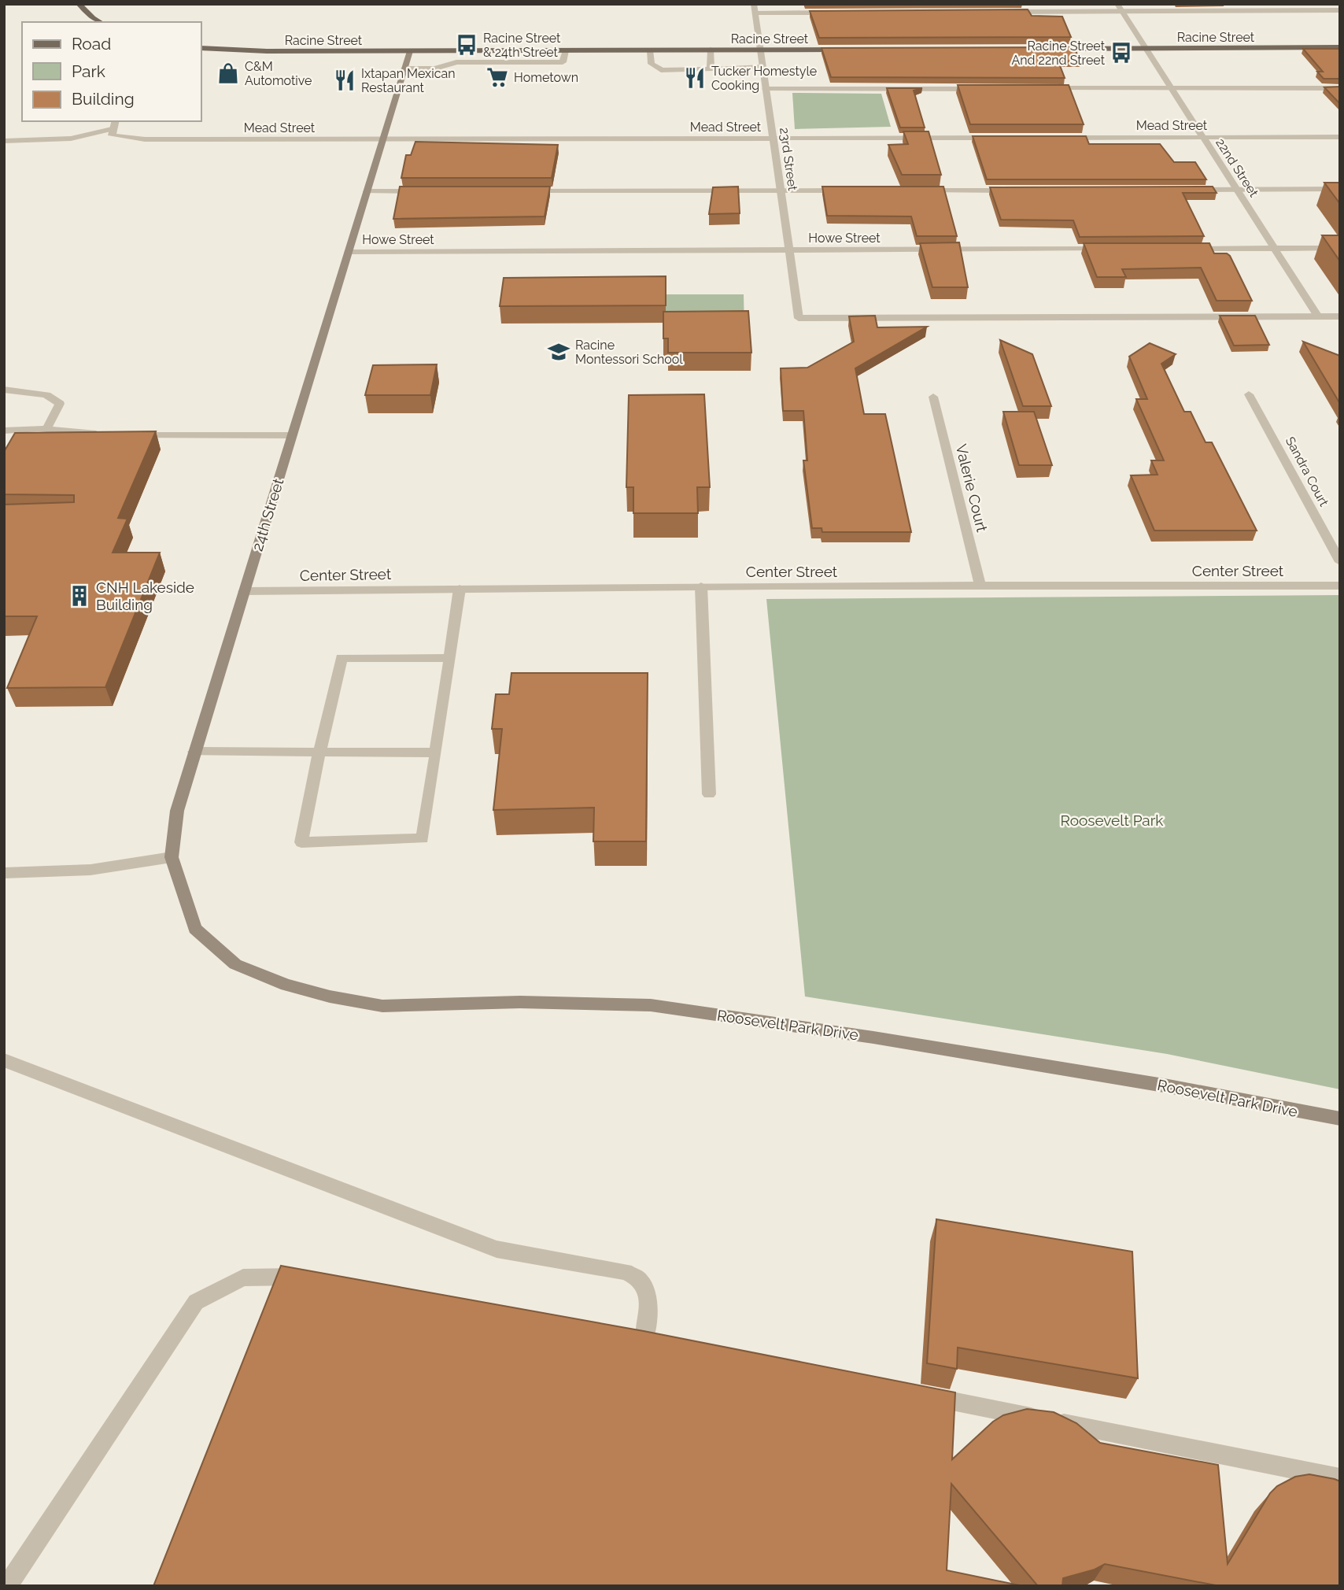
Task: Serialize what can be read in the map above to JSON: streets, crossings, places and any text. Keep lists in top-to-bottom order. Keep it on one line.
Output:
{"streets":{"main road":["Racine Street"],"street":["Mead Street","23rd Street","22nd Street","Howe Street","Sandra Court","Valerie Court","24th Street","Center Street","Roosevelt Park Drive"]},"crossings":[["Racine Street","23rd Street"],["Racine Street","22nd Street"],["Racine Street","24th Street"],["Mead Street","23rd Street"],["Mead Street","22nd Street"],["Mead Street","24th Street"],["23rd Street","22nd Street"],["23rd Street","Howe Street"],["Howe Street","24th Street"],["Valerie Court","Center Street"],["24th Street","Center Street"],["24th Street","Roosevelt Park Drive"]],"parks":["Roosevelt Park"],"places":{"bus stop":["Racine Street & 24th Street","Racine Street And 22nd Street"],"shop":["C&M Automotive"],"supermarket":["Hometown"],"restaurant":["Tucker Homestyle Cooking","Ixtapan Mexican Restaurant"],"school or university":["Racine Montessori School"],"building":["CNH Lakeside Building"]},"legend":["Road","Park","Building"]}
